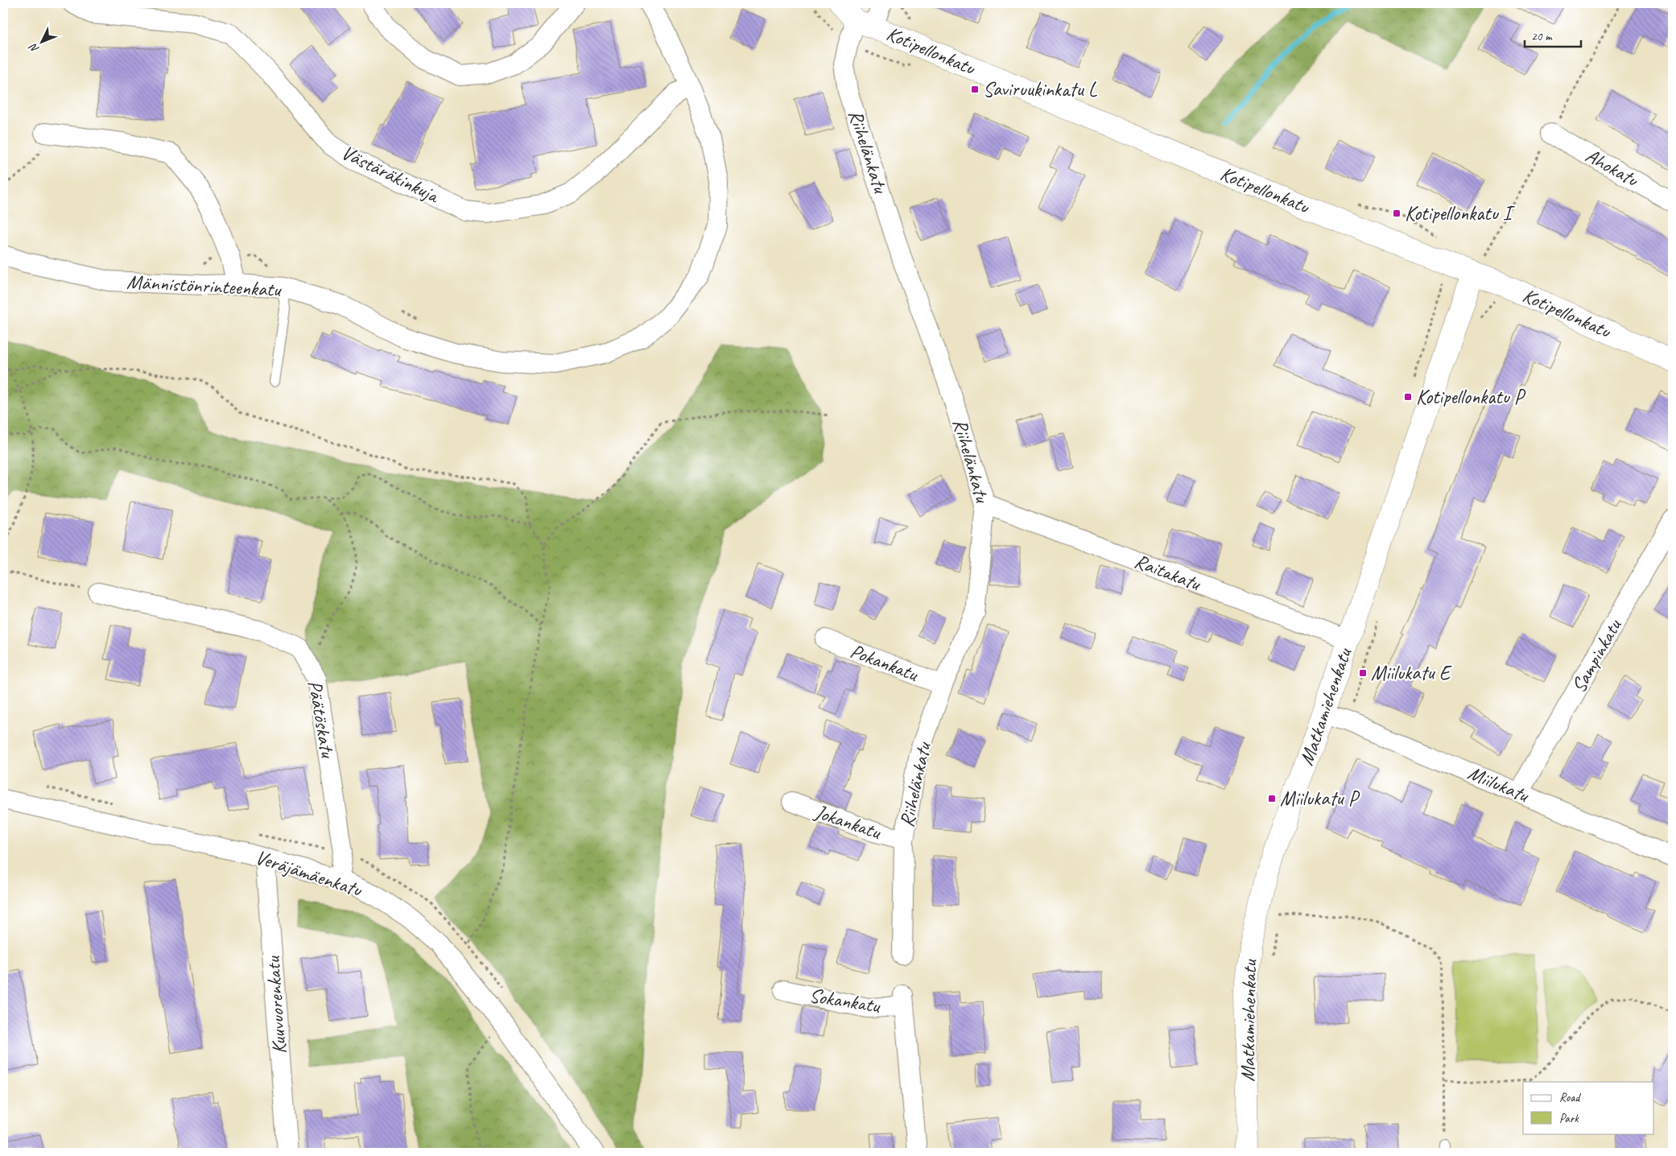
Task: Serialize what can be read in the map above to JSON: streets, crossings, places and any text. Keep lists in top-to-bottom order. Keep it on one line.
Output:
{"streets":{"street":["Kotipellonkatu","Riihelänkatu","Ahokatu","Västäräkinkuja","Männistönrinteenkatu","Raitakatu","Sampinkatu","Pokankatu","Matkamiehenkatu","Päätöskatu","Miilukatu","Jokankatu","Veräjämäenkatu","Sokankatu","Kuuvuorenkatu"]},"crossings":[["Kotipellonkatu","Riihelänkatu"],["Kotipellonkatu","Matkamiehenkatu"],["Riihelänkatu","Raitakatu"],["Riihelänkatu","Pokankatu"],["Riihelänkatu","Jokankatu"],["Västäräkinkuja","Männistönrinteenkatu"],["Raitakatu","Matkamiehenkatu"],["Sampinkatu","Miilukatu"],["Matkamiehenkatu","Miilukatu"],["Päätöskatu","Veräjämäenkatu"],["Veräjämäenkatu","Kuuvuorenkatu"]],"places":{"transit":["Saviruukinkatu L","Kotipellonkatu I","Kotipellonkatu P","Miilukatu E","Miilukatu P"]},"legend":["Road","Park"],"scale_bar":"20 m","north":"bottom left"}
